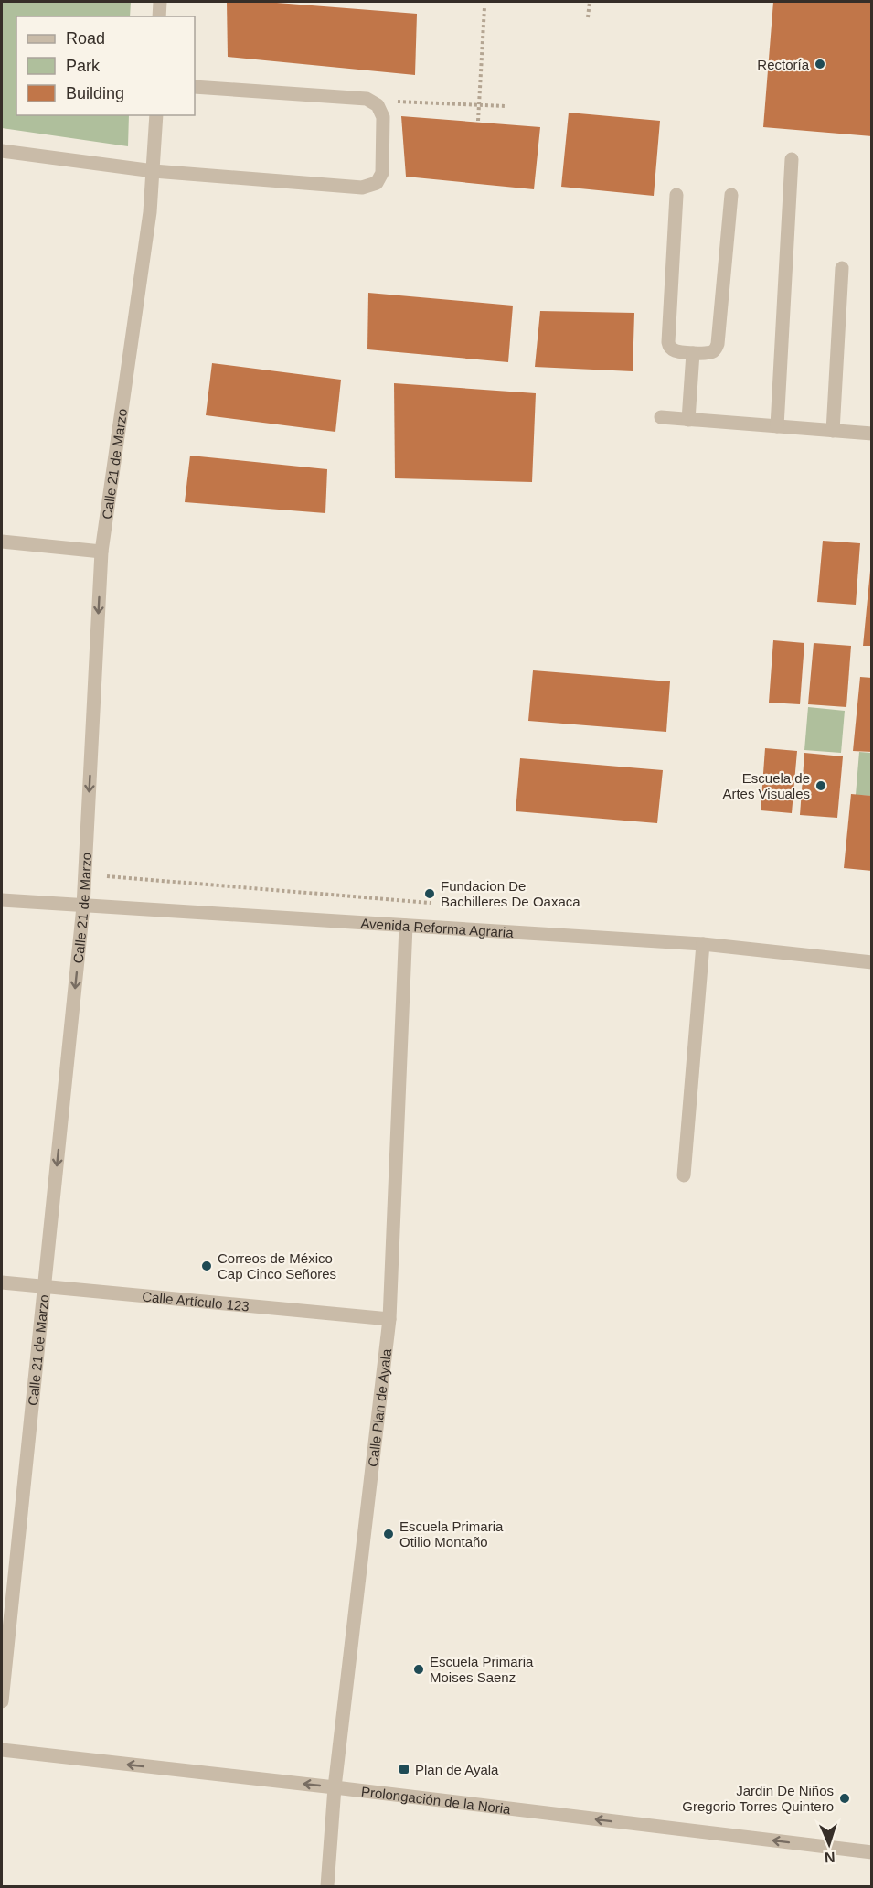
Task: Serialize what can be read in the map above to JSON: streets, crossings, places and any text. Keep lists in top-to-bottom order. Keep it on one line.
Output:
{"streets":{"street":["Calle 21 de Marzo","Avenida Reforma Agraria","Calle Artículo 123","Calle Plan de Ayala","Prolongación de la Noria"]},"crossings":[["Calle 21 de Marzo","Avenida Reforma Agraria"],["Calle 21 de Marzo","Calle Artículo 123"],["Avenida Reforma Agraria","Calle Plan de Ayala"],["Calle Artículo 123","Calle Plan de Ayala"],["Calle Plan de Ayala","Prolongación de la Noria"]],"one_way":["Calle 21 de Marzo","Prolongación de la Noria"],"places":{"other":["Rectoría","Escuela de Artes Visuales","Fundacion De Bachilleres De Oaxaca","Correos de México Cap Cinco Señores","Escuela Primaria Otilio Montaño","Escuela Primaria Moises Saenz","Jardin De Niños Gregorio Torres Quintero"],"transit":["Plan de Ayala"]},"legend":["Road","Park","Building"],"north":"bottom"}
